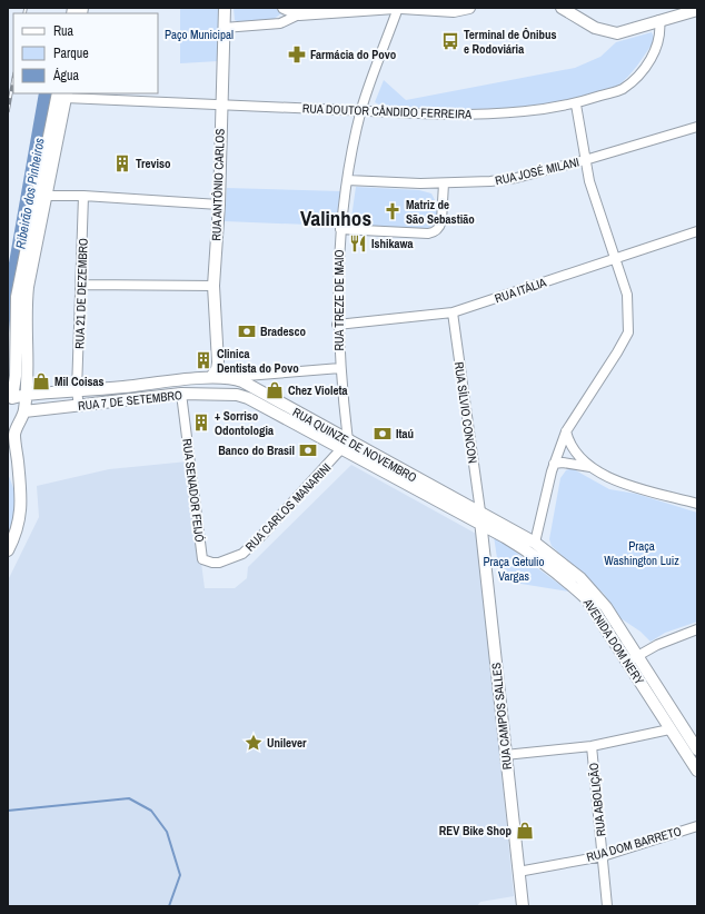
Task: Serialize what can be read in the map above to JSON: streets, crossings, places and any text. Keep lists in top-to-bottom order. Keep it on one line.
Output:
{"streets":{"main road":["RUA ANTÔNIO CARLOS","RUA 7 DE SETEMBRO","RUA QUINZE DE NOVEMBRO","AVENIDA DOM NERY","RUA CAMPOS SALLES"],"street":["RUA DOUTOR CÂNDIDO FERREIRA","RUA JOSÉ MILANI","RUA ITÁLIA","RUA 21 DE DEZEMBRO","RUA TREZE DE MAIO","RUA SÍLVIO CONCON","RUA SENADOR FEIJÓ","RUA CARLOS MANARINI","RUA ABOLIÇÃO","RUA DOM BARRETO"]},"crossings":[["RUA DOUTOR CÂNDIDO FERREIRA","RUA ANTÔNIO CARLOS"],["RUA DOUTOR CÂNDIDO FERREIRA","RUA TREZE DE MAIO"],["RUA JOSÉ MILANI","RUA TREZE DE MAIO"],["RUA ANTÔNIO CARLOS","RUA 7 DE SETEMBRO"],["RUA ITÁLIA","RUA TREZE DE MAIO"],["RUA ITÁLIA","RUA SÍLVIO CONCON"],["RUA 21 DE DEZEMBRO","RUA 7 DE SETEMBRO"],["RUA TREZE DE MAIO","RUA QUINZE DE NOVEMBRO"],["RUA TREZE DE MAIO","RUA CARLOS MANARINI"],["RUA 7 DE SETEMBRO","RUA QUINZE DE NOVEMBRO"],["RUA 7 DE SETEMBRO","RUA SENADOR FEIJÓ"],["RUA SÍLVIO CONCON","RUA QUINZE DE NOVEMBRO"],["RUA SÍLVIO CONCON","AVENIDA DOM NERY"],["RUA SÍLVIO CONCON","RUA CAMPOS SALLES"],["RUA QUINZE DE NOVEMBRO","RUA CARLOS MANARINI"],["RUA QUINZE DE NOVEMBRO","AVENIDA DOM NERY"],["RUA QUINZE DE NOVEMBRO","RUA CAMPOS SALLES"],["RUA SENADOR FEIJÓ","RUA CARLOS MANARINI"],["AVENIDA DOM NERY","RUA CAMPOS SALLES"],["RUA CAMPOS SALLES","RUA DOM BARRETO"],["RUA ABOLIÇÃO","RUA DOM BARRETO"]],"districts":["Valinhos"],"water":["Ribeirão dos Pinheiros"],"parks":["Paço Municipal","Praça Washington Luiz","Praça Getulio Vargas"],"places":{"bus stop":["Terminal de Ônibus e Rodoviária"],"pharmacy":["Farmácia do Povo"],"building":["Treviso","Clinica Dentista do Povo","+ Sorriso Odontologia"],"church":["Matriz de São Sebastião"],"restaurant":["Ishikawa"],"bank":["Bradesco","Itaú","Banco do Brasil"],"shop":["Mil Coisas","Chez Violeta","REV Bike Shop"],"place":["Unilever"]},"legend":["Rua","Parque","Água"]}
